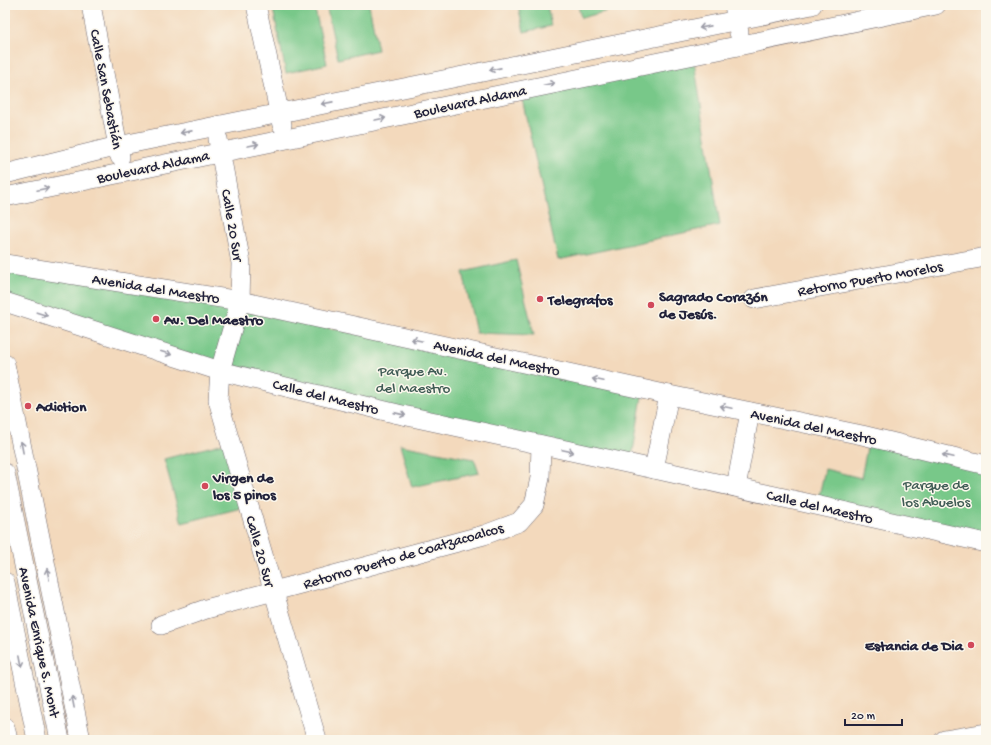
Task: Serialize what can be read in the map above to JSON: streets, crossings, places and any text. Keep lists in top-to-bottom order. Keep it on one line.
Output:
{"streets":{"street":["Calle San Sebastián","Boulevard Aldama","Calle 20 Sur","Retorno Puerto Morelos","Avenida del Maestro","Calle del Maestro","Retorno Puerto de Coatzacoalcos","Avenida Enrique S. Mont"]},"crossings":[["Calle San Sebastián","Boulevard Aldama"],["Boulevard Aldama","Calle 20 Sur"],["Calle 20 Sur","Avenida del Maestro"],["Calle 20 Sur","Calle del Maestro"],["Calle 20 Sur","Retorno Puerto de Coatzacoalcos"],["Calle del Maestro","Retorno Puerto de Coatzacoalcos"]],"one_way":["Avenida del Maestro","Calle del Maestro"],"parks":["Parque Av. del Maestro","Parque de los Abuelos"],"places":["Telegrafos","Sagrado Corazón de Jesús.","Av. Del Maestro","Adiction","Virgen de los 5 pinos","Estancia de Dia"],"scale_bar":"20 m"}
